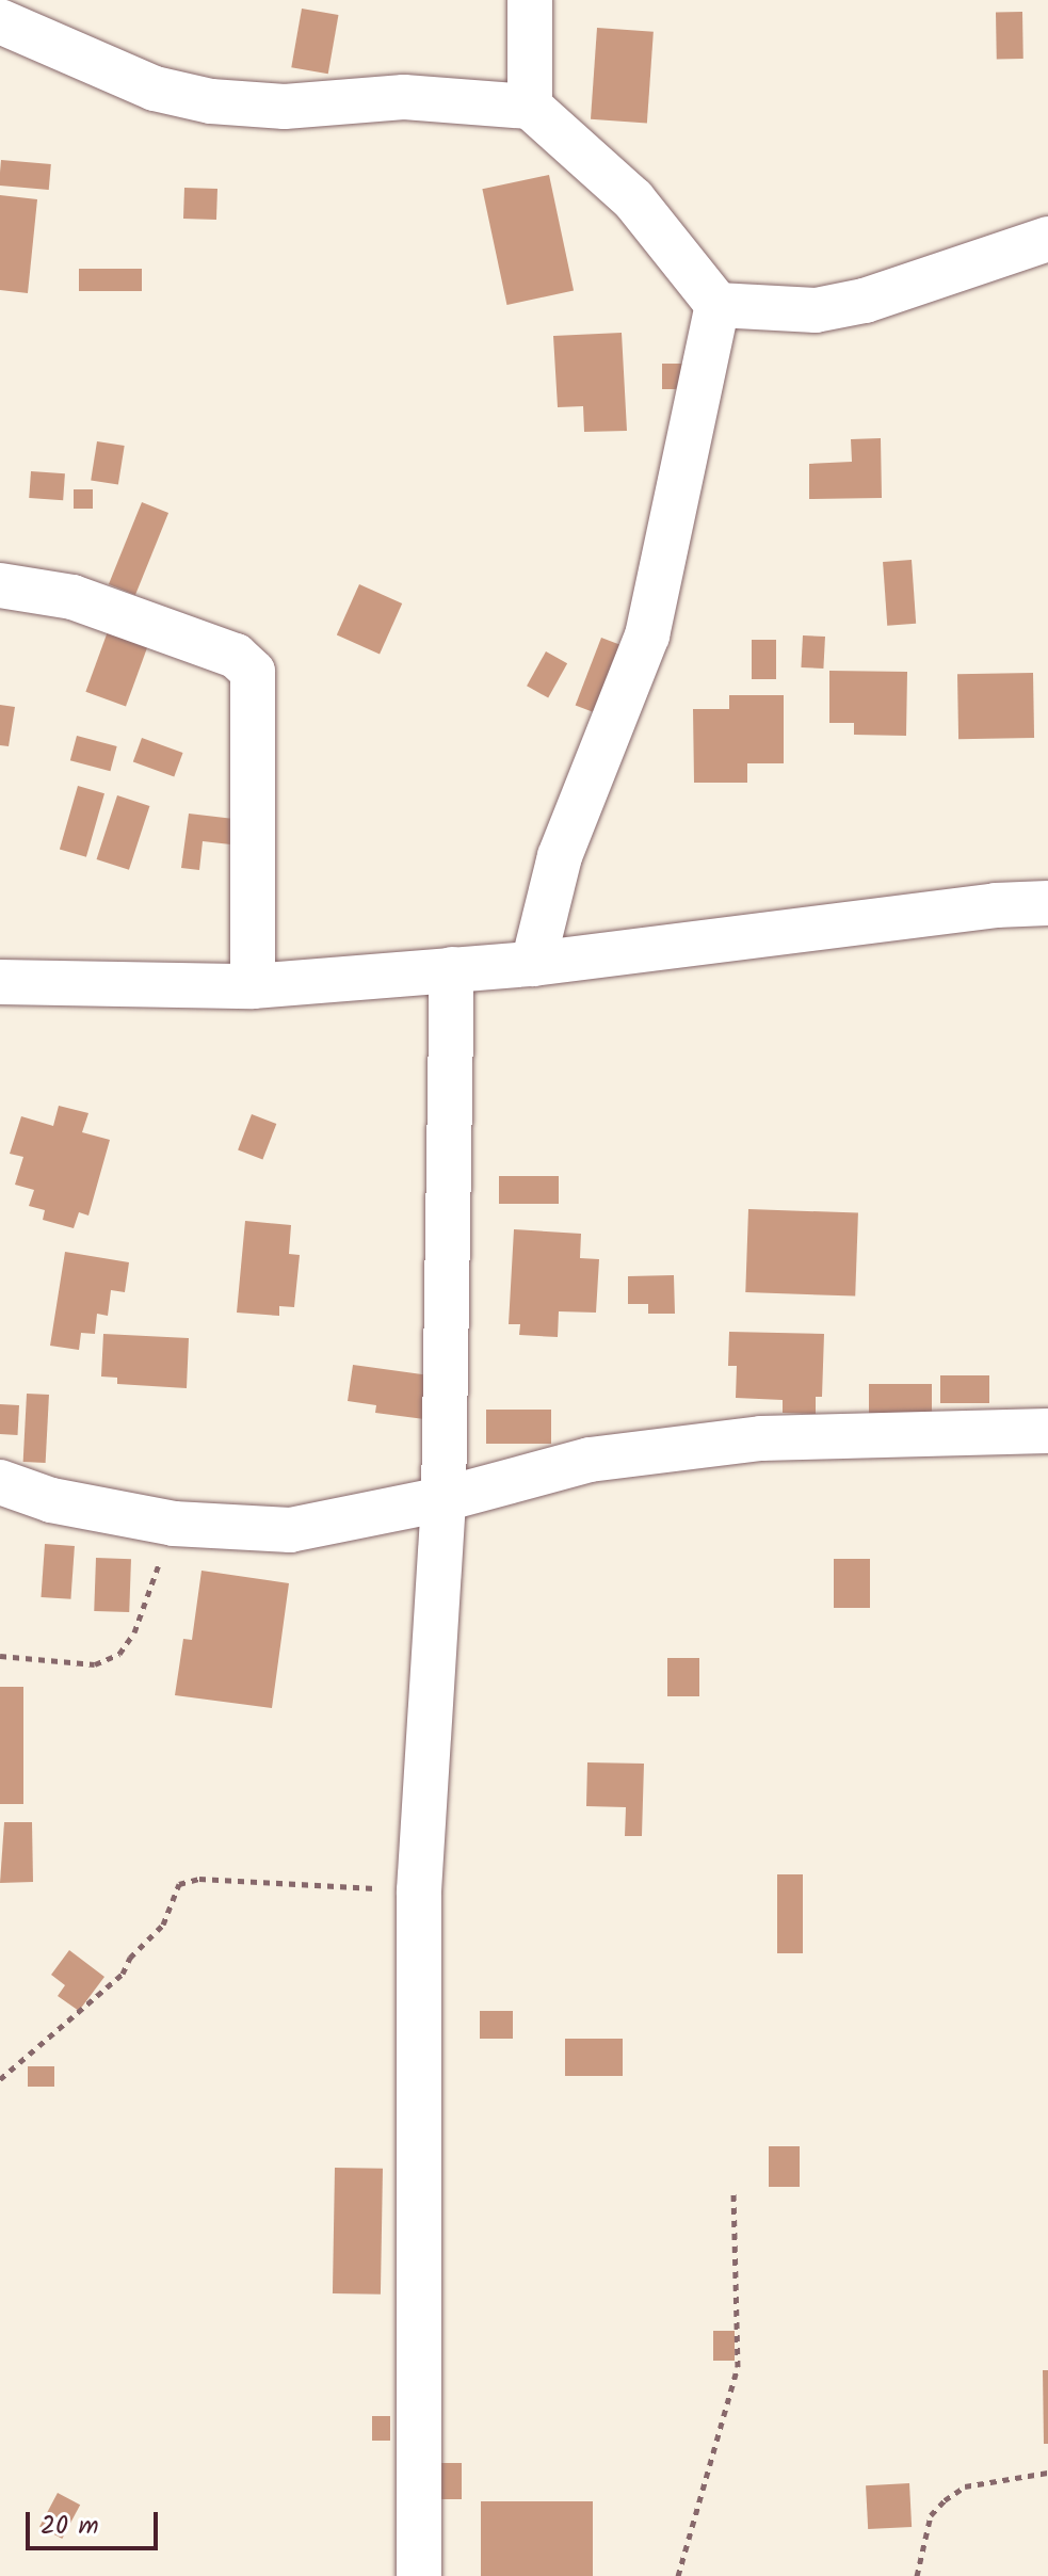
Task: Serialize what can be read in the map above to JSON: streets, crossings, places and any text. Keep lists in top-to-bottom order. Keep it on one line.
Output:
{"scale_bar":"20 m"}
